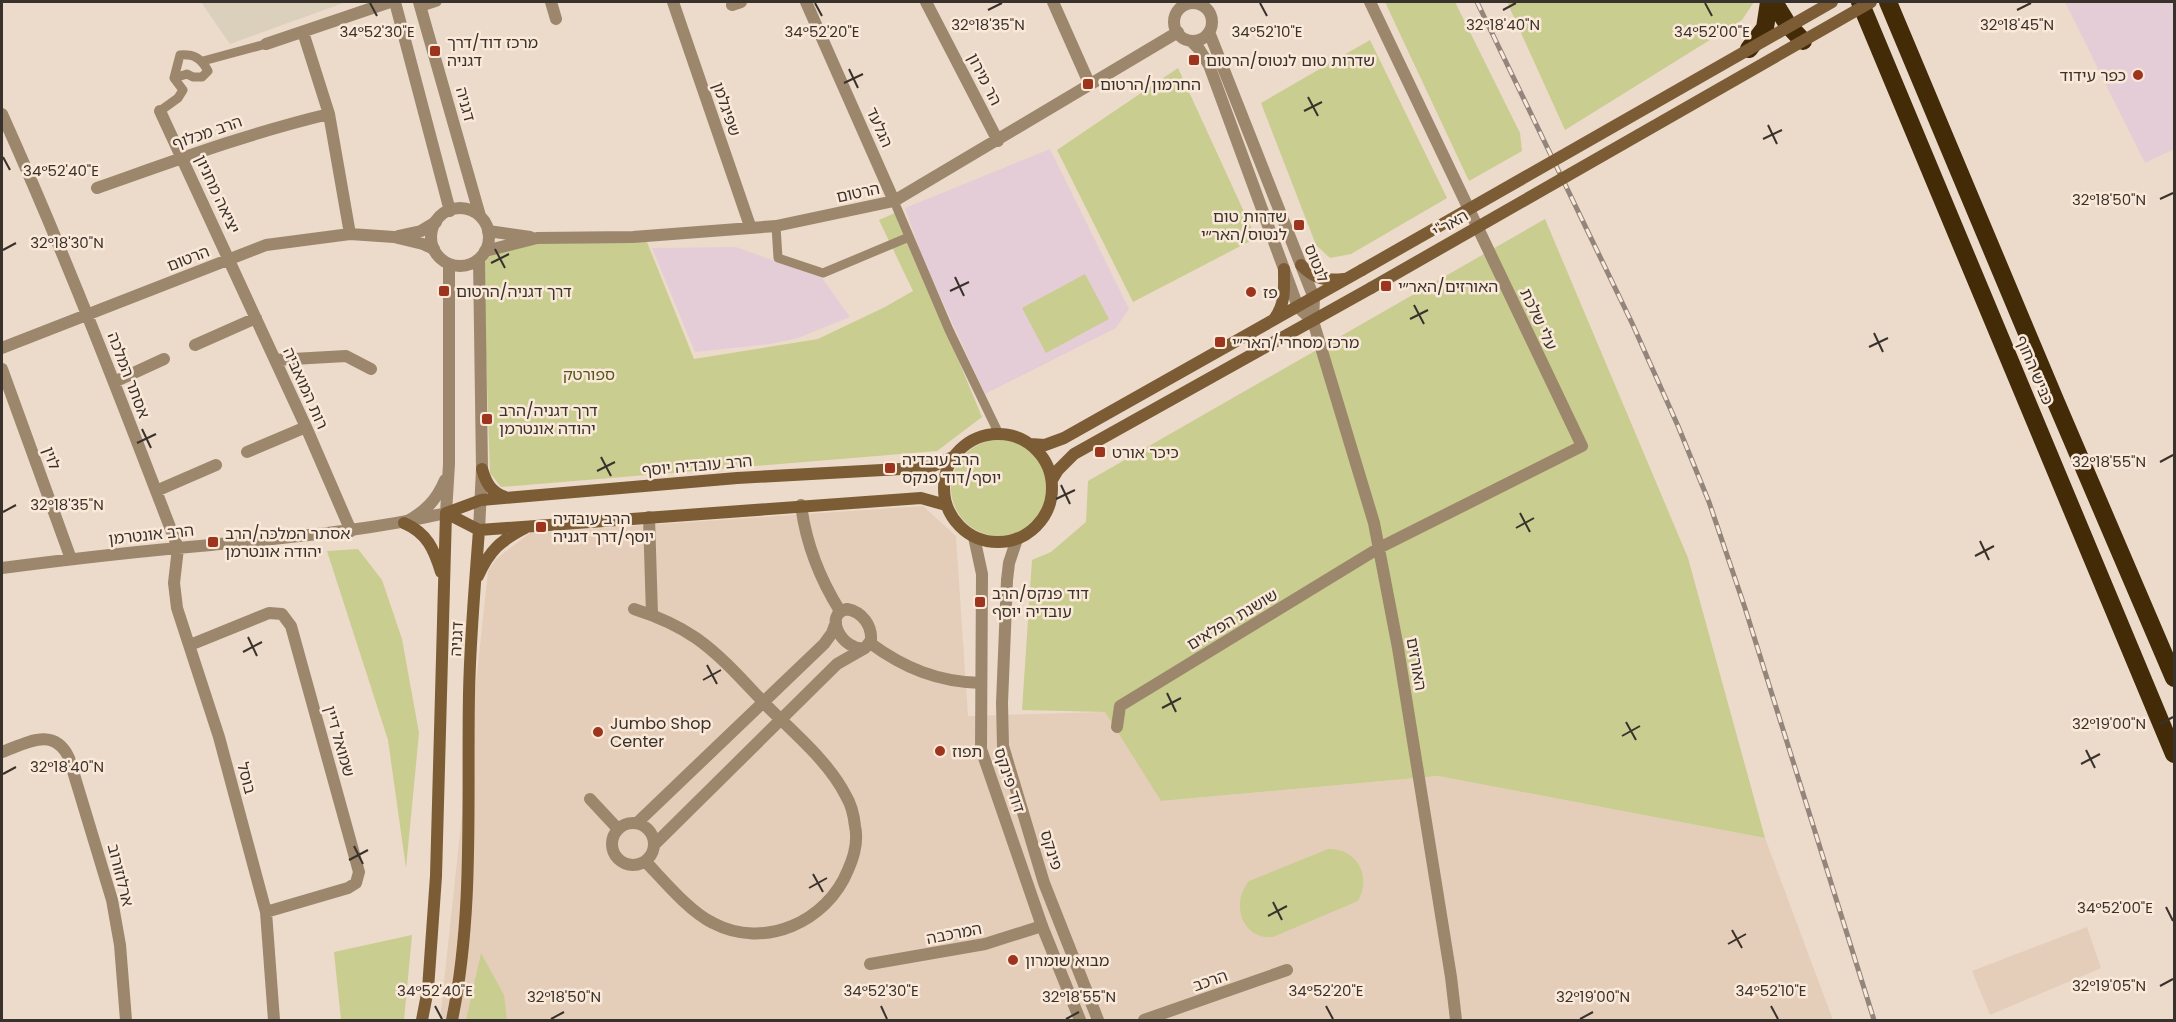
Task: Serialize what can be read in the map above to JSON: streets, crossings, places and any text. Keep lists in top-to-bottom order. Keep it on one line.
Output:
{"streets":{"highway":["כביש החוף"],"main road":["דגניה","האר\"י","הרב עובדיה יוסף"],"street":["הר מירון","שפיגלמן","הגלעד","הרב מכלוף","הרטום","יציאה מחניון","לנטוס","עלי שלכת","אסתר המלכה","רות המואביה","לוין","הרב אונטרמן","שושנת הפלאים","האורזים","שמואל דיין","בוסל","דוד פינקס","פינקס","ארלוזורוב","המרכבה","הרכב"]},"crossings":[["הר מירון","הרטום"],["דגניה","הרטום"],["דגניה","הרב עובדיה יוסף"],["דגניה","הרב אונטרמן"],["שפיגלמן","הרטום"],["הגלעד","הרטום"],["הרב מכלוף","יציאה מחניון"],["הרטום","יציאה מחניון"],["הרטום","לנטוס"],["הרטום","אסתר המלכה"],["הרטום","רות המואביה"],["יציאה מחניון","רות המואביה"],["האר\"י","לנטוס"],["האר\"י","הרב עובדיה יוסף"],["האר\"י","האורזים"],["האר\"י","דוד פינקס"],["האר\"י","פינקס"],["לנטוס","האורזים"],["עלי שלכת","שושנת הפלאים"],["עלי שלכת","האורזים"],["אסתר המלכה","הרב אונטרמן"],["אסתר המלכה","בוסל"],["רות המואביה","הרב אונטרמן"],["לוין","הרב אונטרמן"],["הרב עובדיה יוסף","הרב אונטרמן"],["הרב עובדיה יוסף","דוד פינקס"],["הרב עובדיה יוסף","פינקס"],["הרב אונטרמן","בוסל"],["שושנת הפלאים","האורזים"],["שמואל דיין","בוסל"],["דוד פינקס","פינקס"],["דוד פינקס","המרכבה"]],"parks":["ספורטק"],"places":{"transit":["מרכז דוד/דרך דגניה","שדרות טום לנטוס/הרטום","החרמון/הרטום","שדרות טום לנטוס/האר״י","האורזים/האר״י","דרך דגניה/הרטום","מרכז מסחרי/האר״י","דרך דגניה/הרב יהודה אונטרמן","כיכר אורט","הרב עובדיה יוסף/דוד פנקס","הרב עובדיה יוסף/דרך דגניה","אסתר המלכה/הרב יהודה אונטרמן","דוד פנקס/הרב עובדיה יוסף"],"other":["כפר עידוד","פז","Jumbo Shop Center","תפוז","מבוא שומרון"]},"coordinates":["32°18'35\"N","32°18'40\"N","32°18'45\"N","34°52'30\"E","34°52'20\"E","34°52'10\"E","34°52'00\"E","34°52'40\"E","32°18'50\"N","32°18'30\"N","32°18'55\"N","32°19'00\"N","32°19'05\"N"]}
